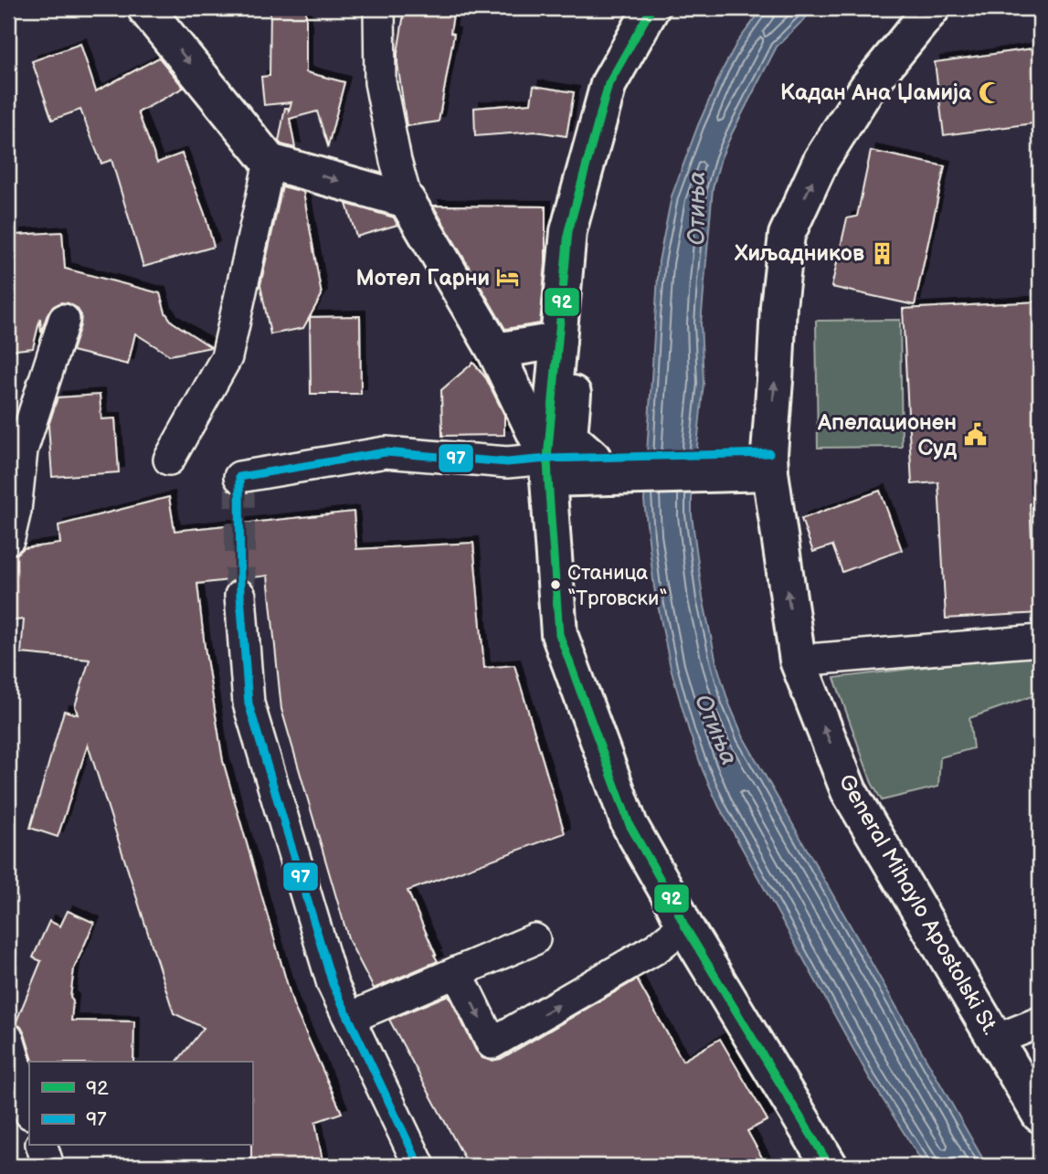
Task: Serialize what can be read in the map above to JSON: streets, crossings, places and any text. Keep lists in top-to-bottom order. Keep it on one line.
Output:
{"streets":{"street":["General Mihaylo Apostolski St."]},"water":["Отиња"],"places":{"mosque":["Кадан Ана Џамија"],"building":["Хиљадников"],"hotel":["Мотел Гарни"],"public building":["Апелационен Суд"],"other":["Станица “Трговски“"]},"lines":["transit line 92","transit line 97"],"legend":["92","97"]}
